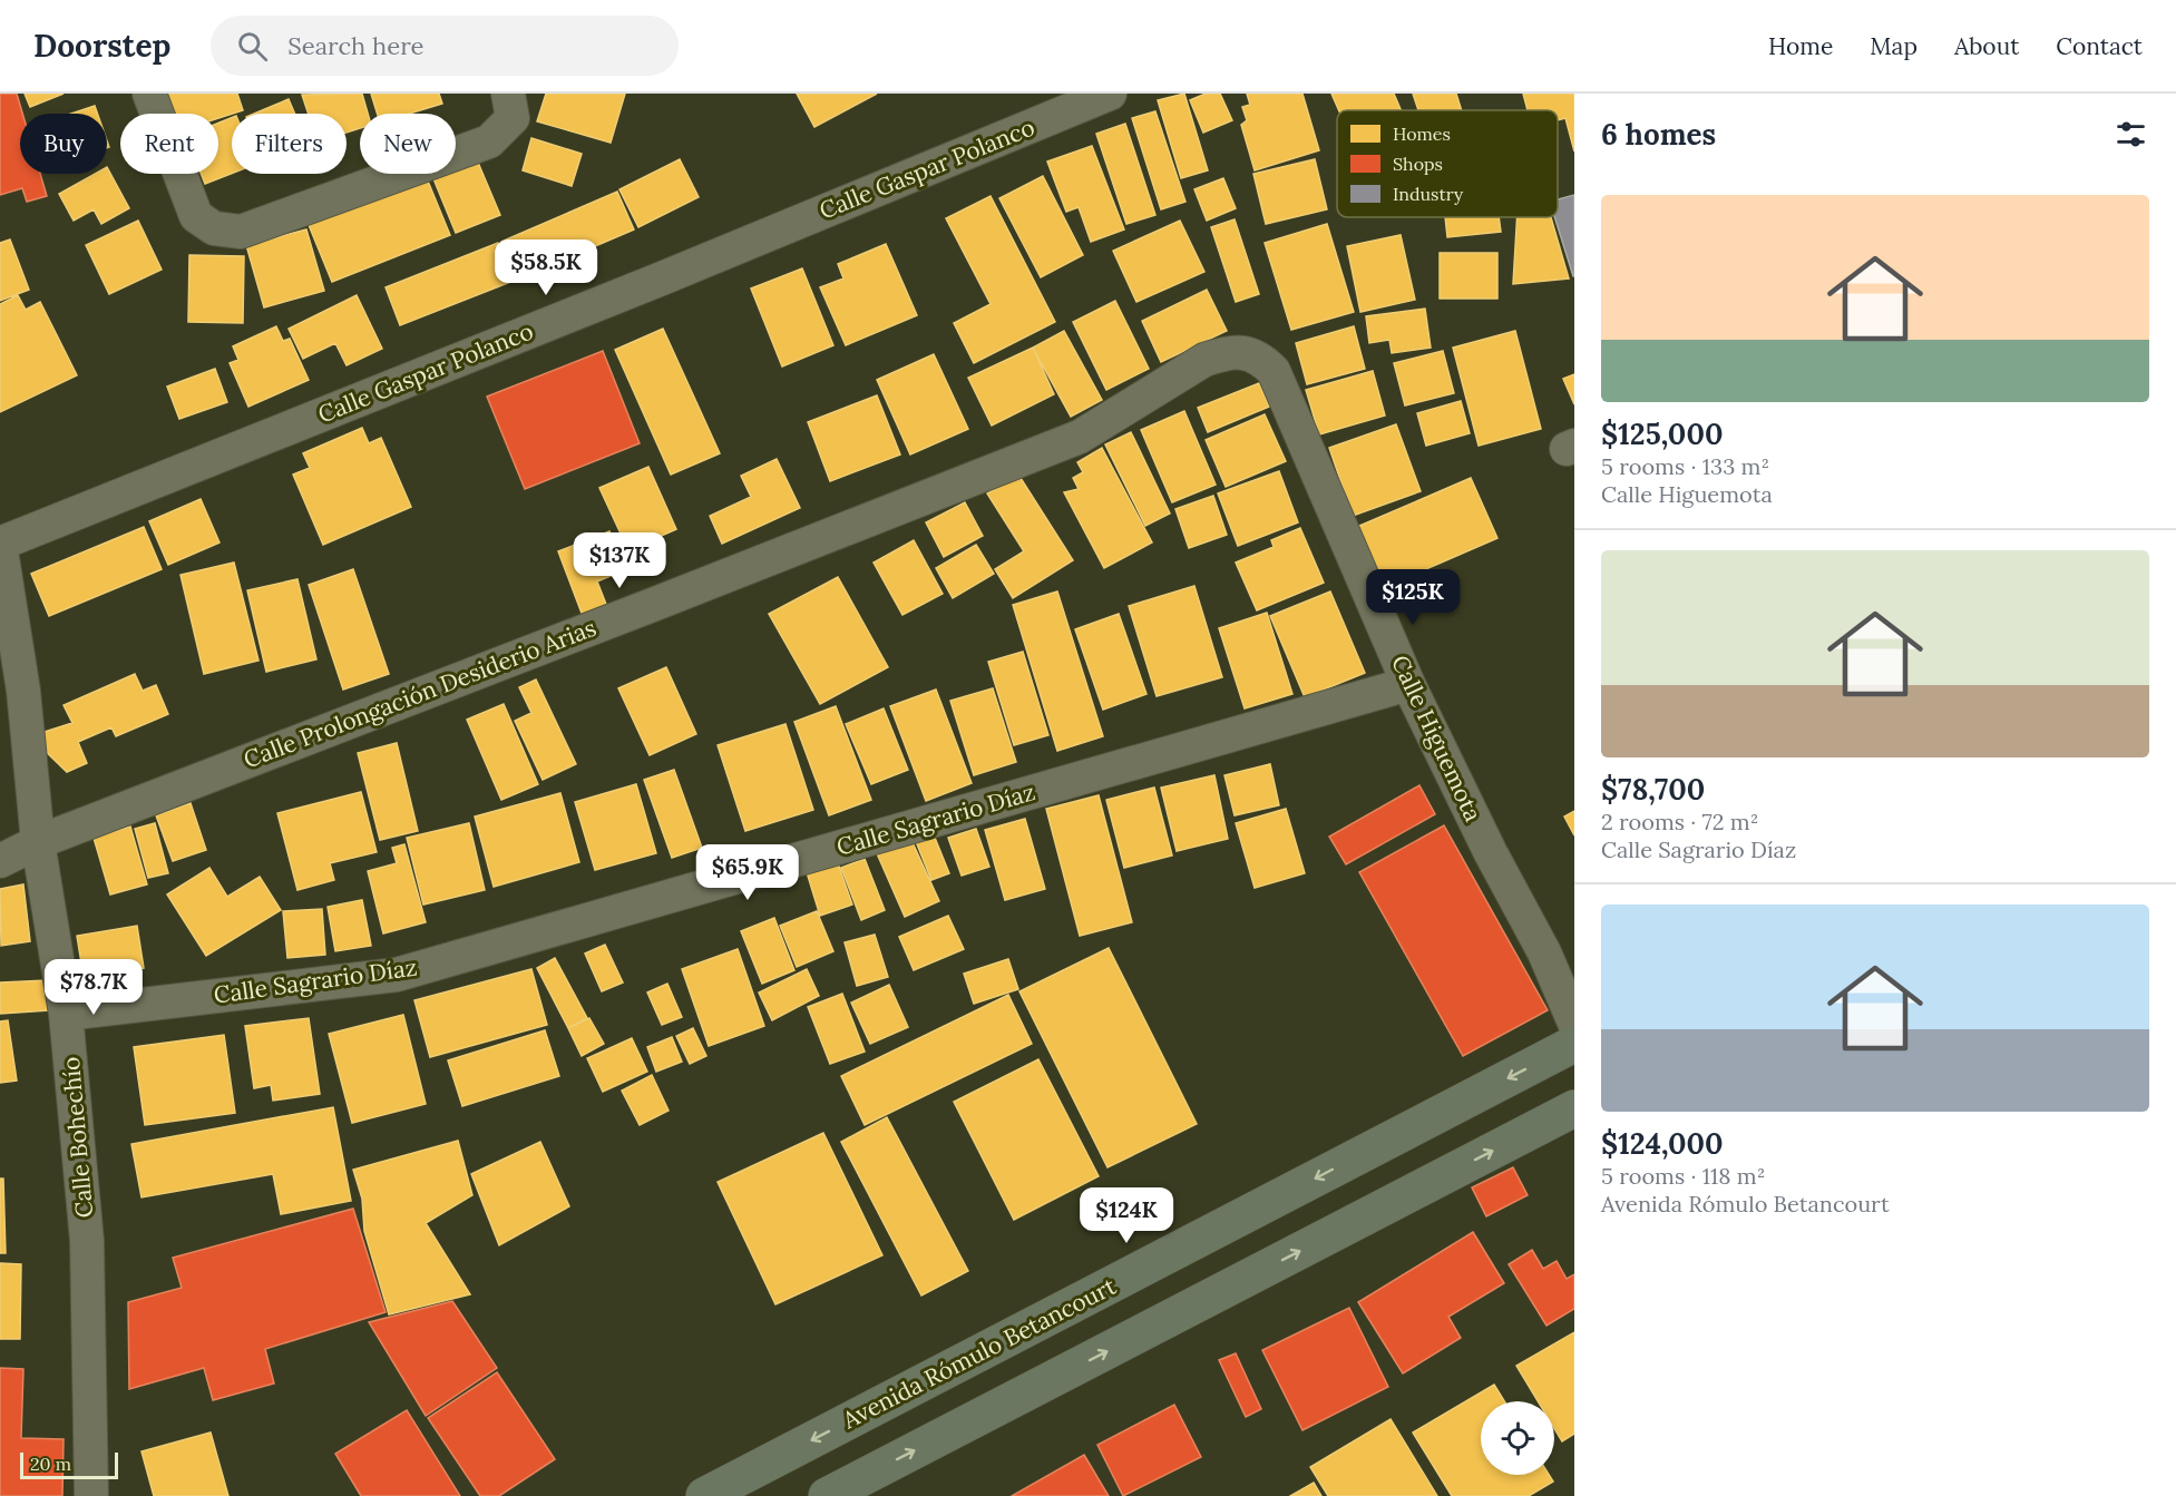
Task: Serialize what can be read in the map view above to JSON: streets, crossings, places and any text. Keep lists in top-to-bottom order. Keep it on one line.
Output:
{"streets":{"main road":["Avenida Rómulo Betancourt"],"street":["Calle Gaspar Polanco","Calle Prolongación Desiderio Arias","Calle Higuemota","Calle Sagrario Díaz","Calle Bohechío"]},"crossings":[["Calle Gaspar Polanco","Calle Bohechío"],["Calle Prolongación Desiderio Arias","Calle Higuemota"],["Calle Prolongación Desiderio Arias","Calle Bohechío"],["Calle Higuemota","Calle Sagrario Díaz"],["Calle Sagrario Díaz","Calle Bohechío"]],"legend":["Homes","Shops","Industry"],"scale_bar":"20 m","page":{"header":"Doorstep","search":"Search here","nav":["Home","Map","About","Contact"],"heading":"6 homes","chip":["Buy","Rent","Filters","New"],"list":[{"name":"$125,000","note":"5 rooms · 133 m² · Calle Higuemota"},{"name":"$78,700","note":"2 rooms · 72 m² · Calle Sagrario Díaz"},{"name":"$124,000","note":"5 rooms · 118 m² · Avenida Rómulo Betancourt"}],"price":["$58.5K","$137K","$125K","$65.9K","$78.7K","$124K"],"scale":"20 m"}}
